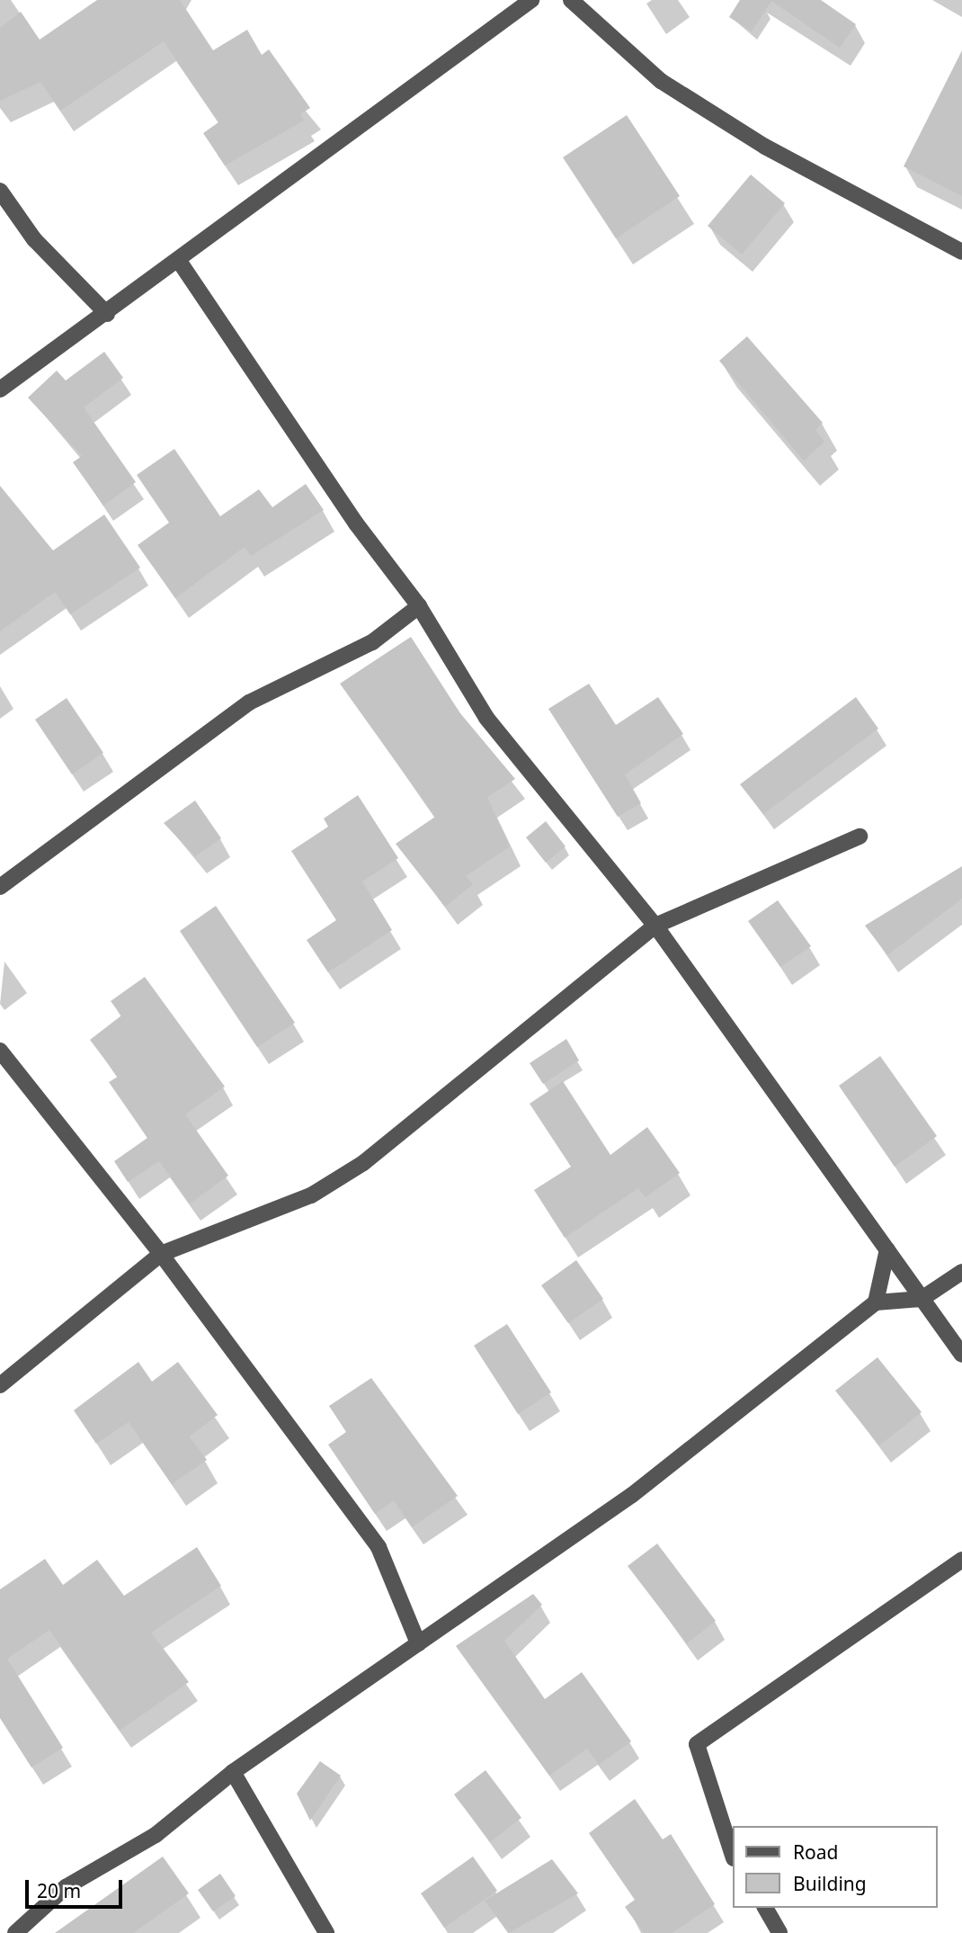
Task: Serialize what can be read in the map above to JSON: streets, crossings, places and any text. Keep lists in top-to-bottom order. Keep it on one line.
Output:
{"legend":["Road","Building"],"scale_bar":"20 m"}
